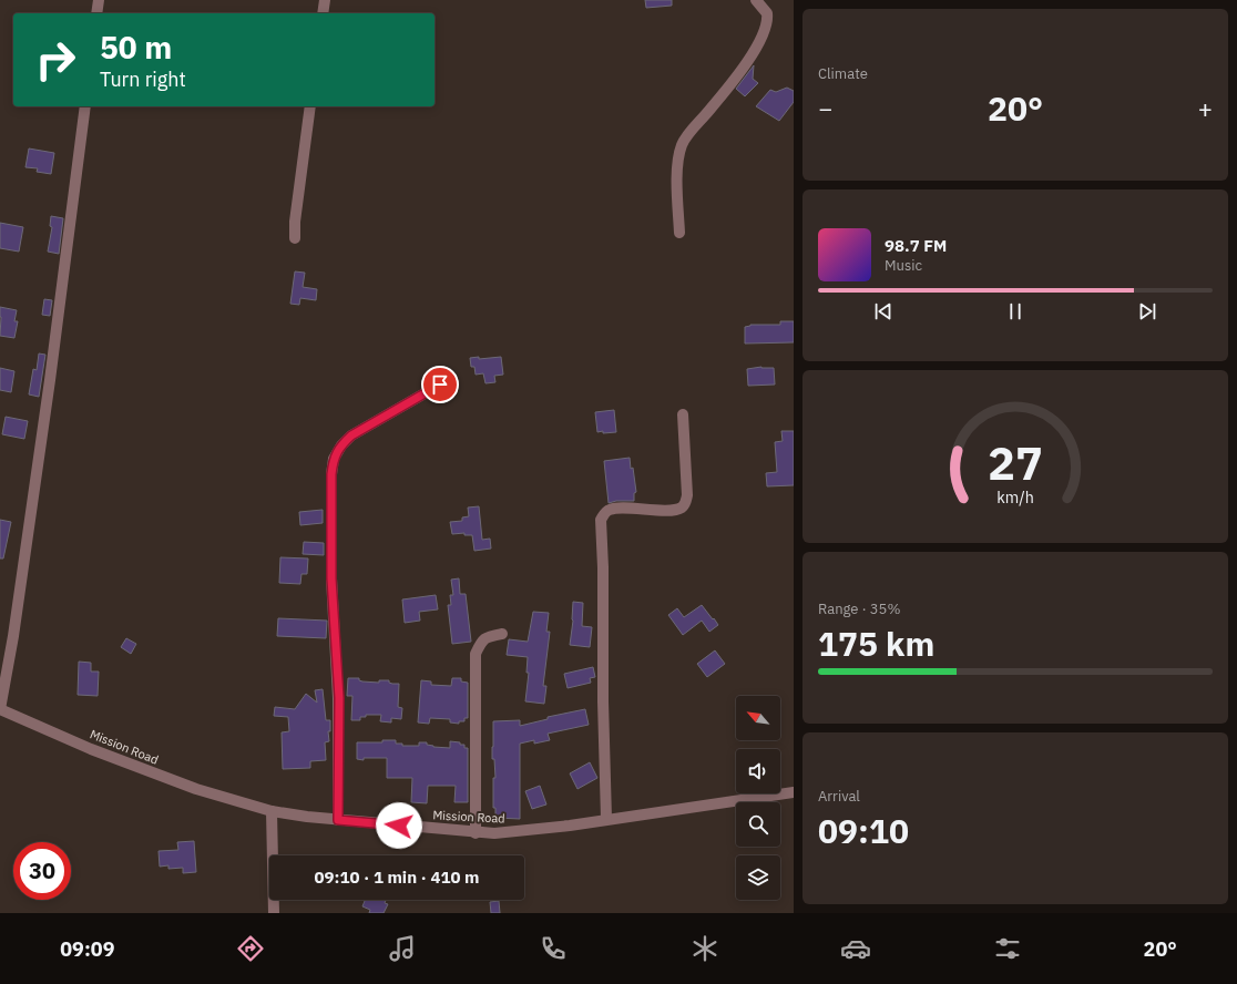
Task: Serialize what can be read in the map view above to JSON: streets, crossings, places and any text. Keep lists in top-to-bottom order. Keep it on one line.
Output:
{"streets":{"street":["Mission Road"]},"north":"top left","page":{"tile":["Climate",["Range · 35%","175 km"],["Arrival","09:10"]],"turn":["50 m","Turn right"],"heat":["−","20°","+"],"song":["98.7 FM","Music"],"limit":"30","trip":"09:10 · 1 min · 410 m","tabs":["09:09","20°"],"gauge":["27","km/h"]}}
